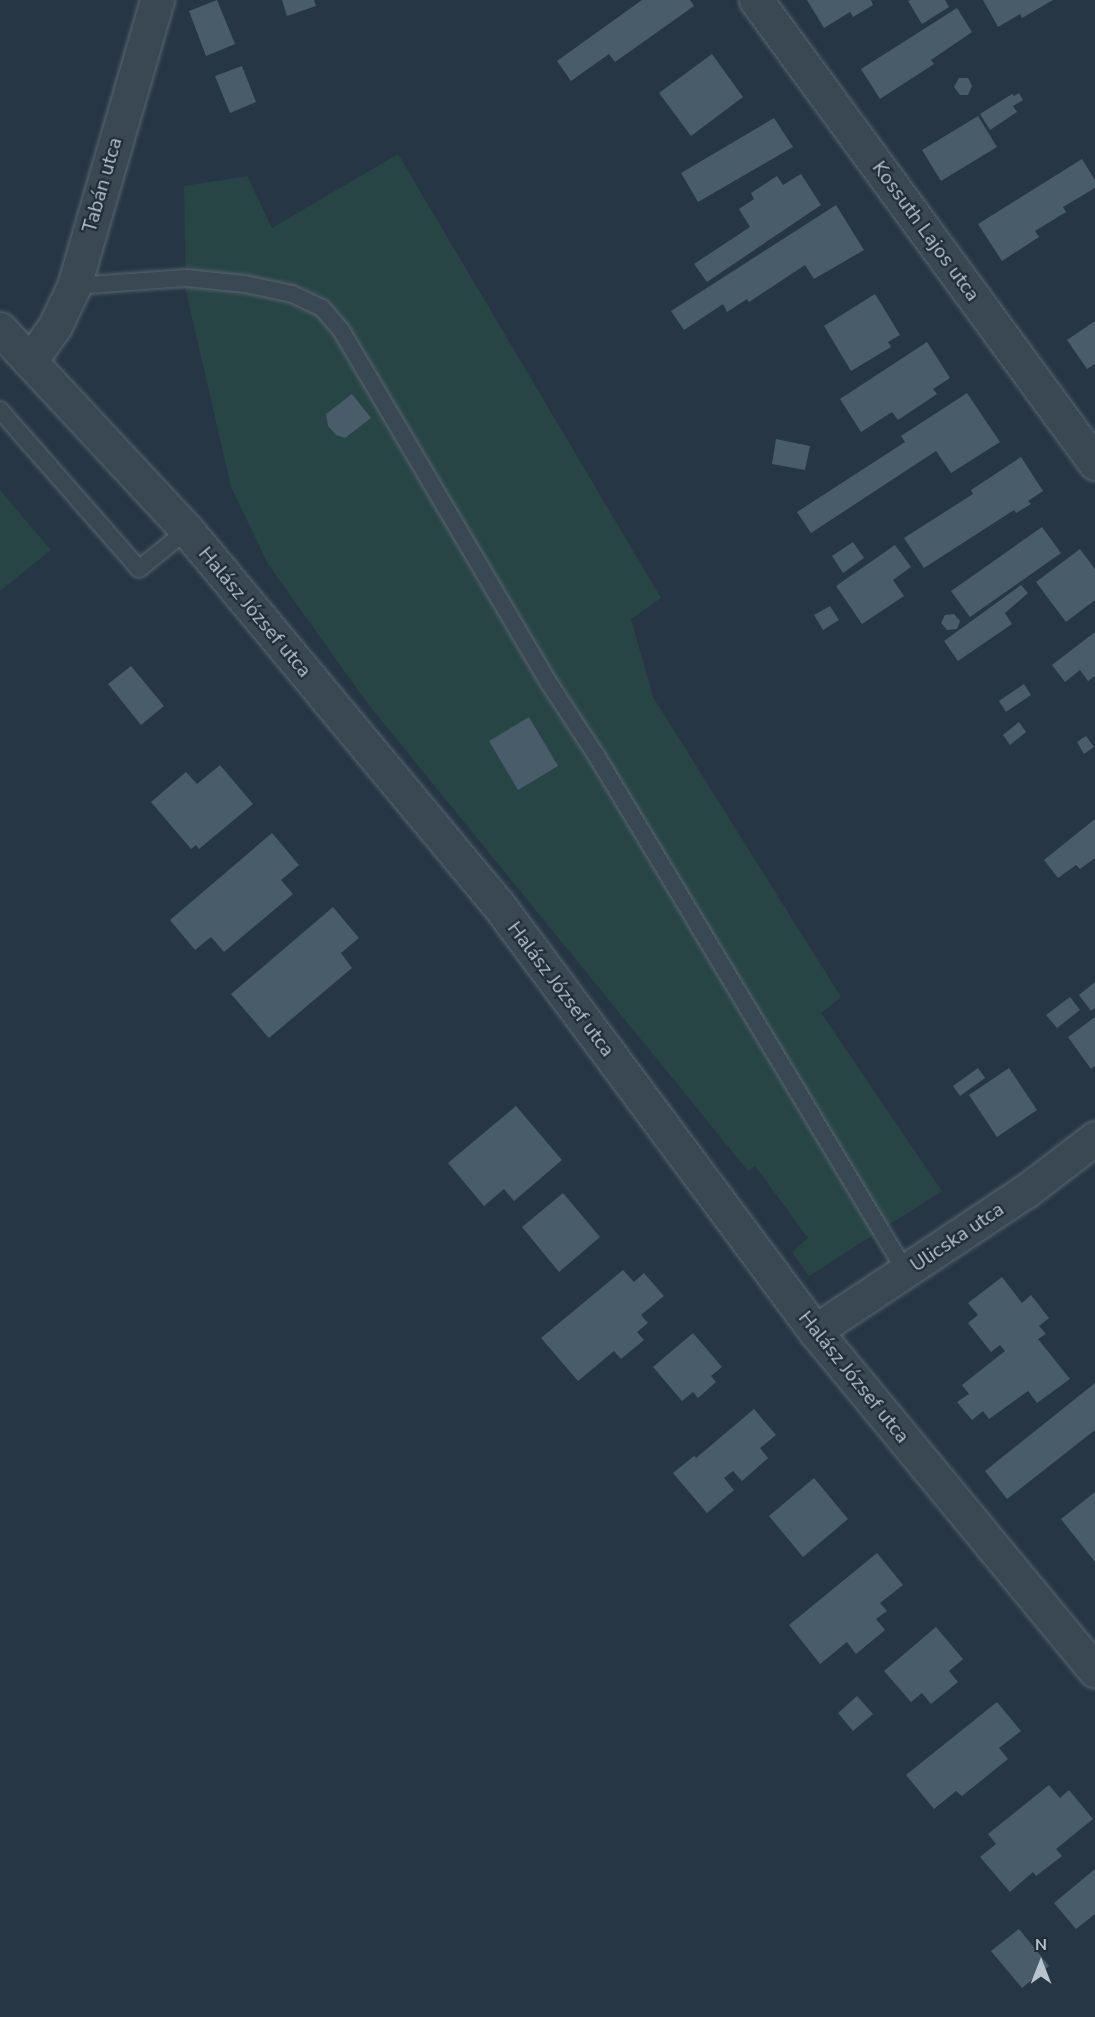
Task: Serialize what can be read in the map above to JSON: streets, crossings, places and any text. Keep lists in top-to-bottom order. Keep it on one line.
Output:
{"streets":{"street":["Tabán utca","Kossuth Lajos utca","Halász József utca","Ulicska utca"]},"crossings":[["Tabán utca","Halász József utca"],["Halász József utca","Ulicska utca"]],"north":"top"}
